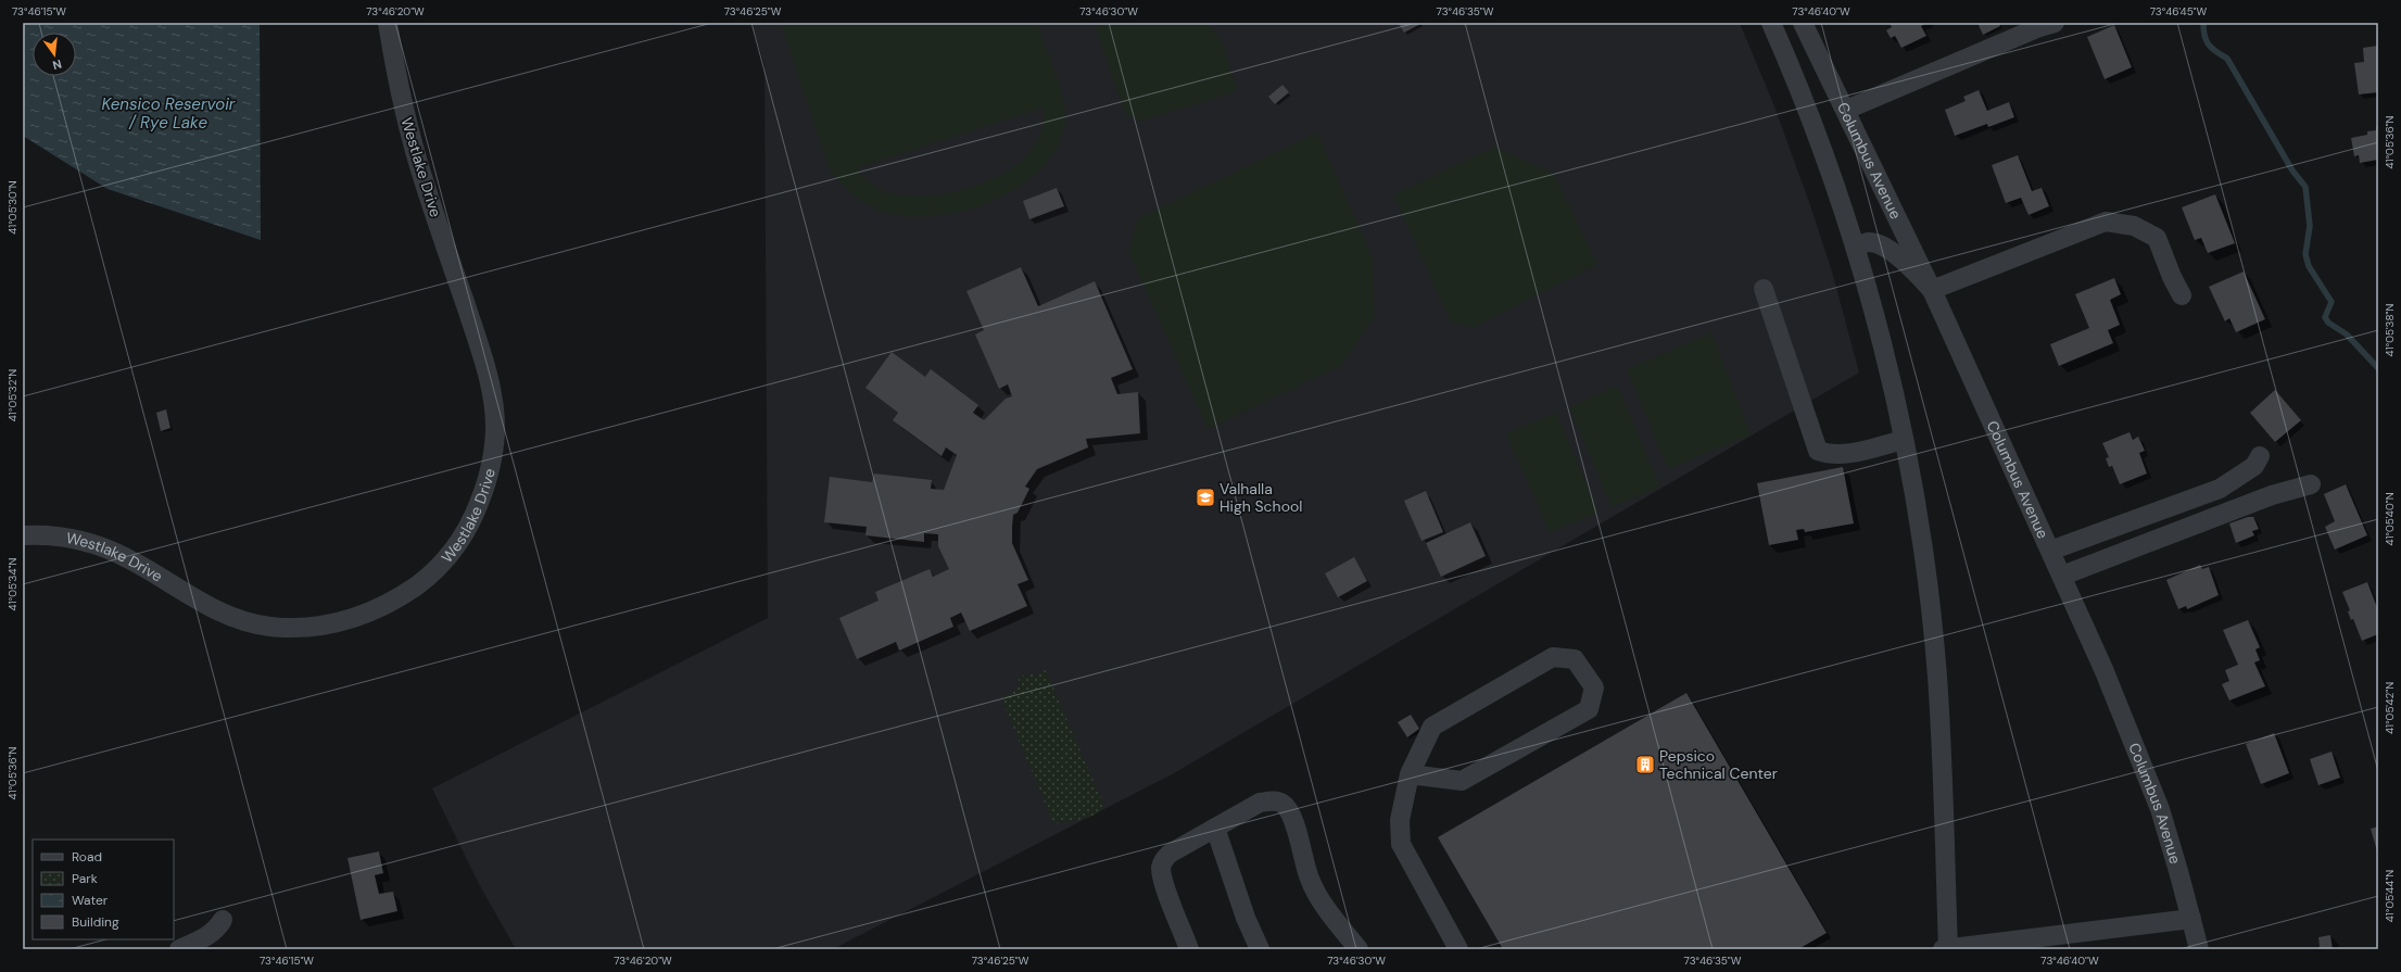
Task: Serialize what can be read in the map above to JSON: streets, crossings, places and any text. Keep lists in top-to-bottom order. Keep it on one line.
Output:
{"streets":{"street":["Columbus Avenue","Westlake Drive"]},"water":["Kensico Reservoir / Rye Lake"],"places":{"school or university":["Valhalla High School"],"building":["Pepsico Technical Center"]},"legend":["Road","Park","Water","Building"],"north":"bottom","coordinates":["73°46'15\"W","73°46'20\"W","73°46'25\"W","73°46'30\"W","73°46'35\"W","73°46'40\"W","73°46'45\"W","41°05'36\"N","41°05'30\"N","41°05'38\"N","41°05'32\"N","41°05'40\"N","41°05'34\"N","41°05'42\"N","41°05'44\"N"]}
